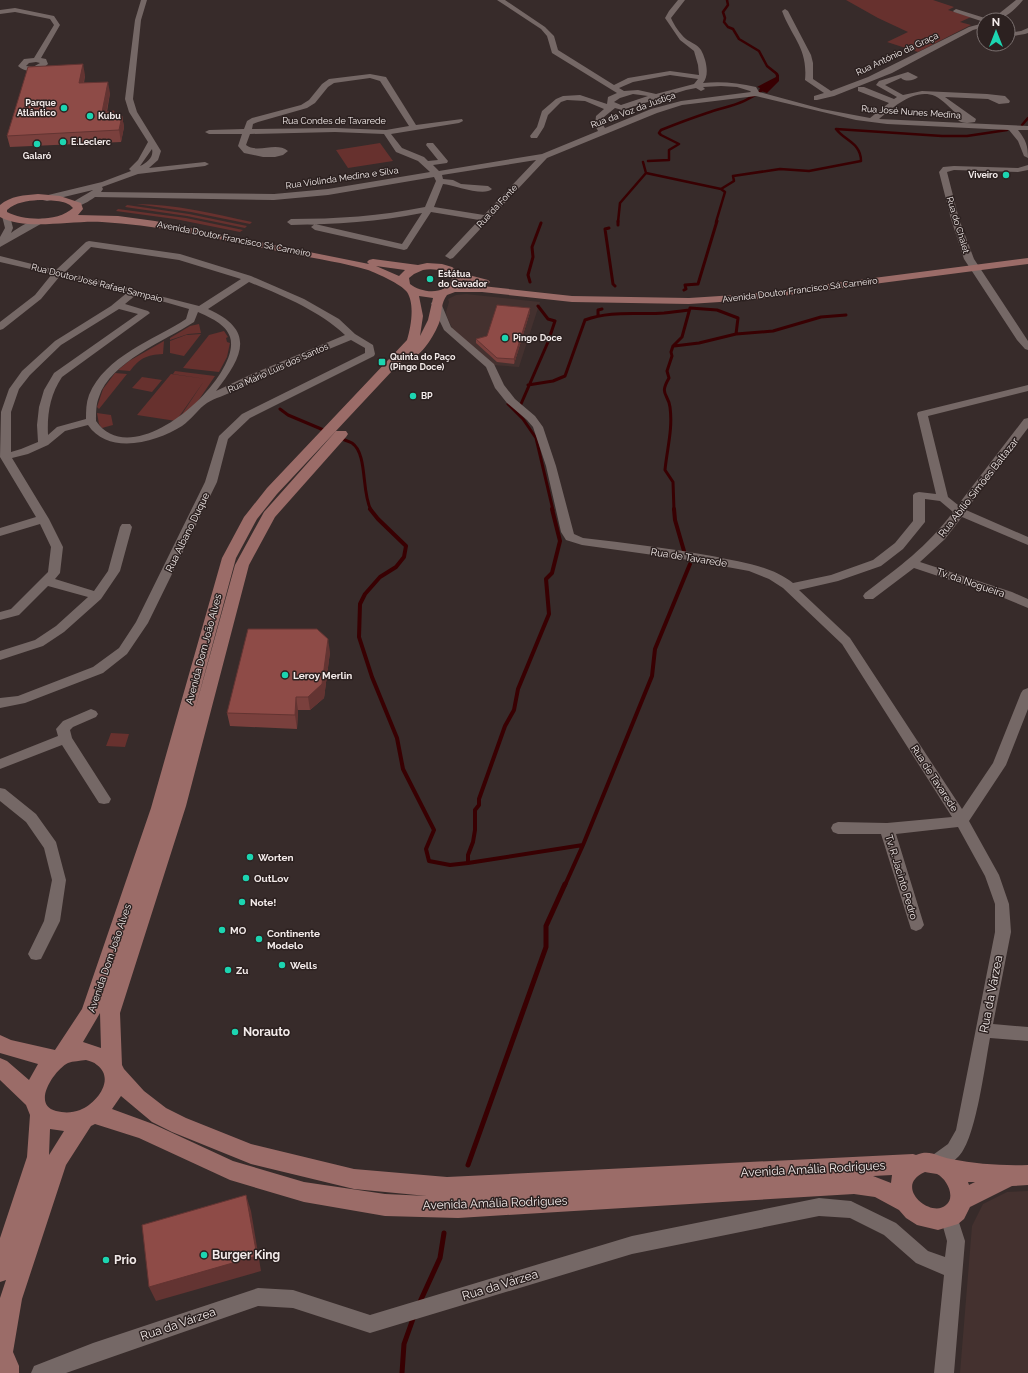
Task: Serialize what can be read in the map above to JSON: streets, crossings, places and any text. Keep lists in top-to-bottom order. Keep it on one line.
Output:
{"streets":{"main road":["Avenida Doutor Francisco Sá Carneiro","Avenida Dom João Alves","Avenida Amália Rodrigues"],"street":["Rua António da Graça","Rua da Voz da Justiça","Rua José Nunes Medina","Rua Condes de Tavarede","Rua Violinda Medina e Silva","Rua da Fonte","Rua do Chalet","Rua Doutor José Rafael Sampaio","Rua Mário Luís dos Santos","Rua Abílio Simões Baltazar","Rua Albano Duque","Rua de Tavarede","Tv. da Nogueira","Tv. R. Jacinto Pedro","Rua da Várzea"]},"crossings":[["Rua António da Graça","Rua José Nunes Medina"],["Rua da Voz da Justiça","Rua José Nunes Medina"],["Rua da Voz da Justiça","Rua Violinda Medina e Silva"],["Rua da Voz da Justiça","Rua da Fonte"],["Rua Violinda Medina e Silva","Rua da Fonte"],["Avenida Doutor Francisco Sá Carneiro","Rua de Tavarede"],["Avenida Doutor Francisco Sá Carneiro","Avenida Dom João Alves"],["Rua Mário Luís dos Santos","Rua Albano Duque"],["Rua Abílio Simões Baltazar","Tv. da Nogueira"],["Rua de Tavarede","Avenida Dom João Alves"],["Rua de Tavarede","Rua da Várzea"],["Avenida Dom João Alves","Avenida Amália Rodrigues"],["Rua da Várzea","Avenida Amália Rodrigues"]],"places":{"other":["Parque Atlântico","Kubu","E.Leclerc","Galaró","Viveiro","Estátua do Cavador","Pingo Doce","BP","Leroy Merlin","Worten","OutLov","Note!","MO","Continente Modelo","Wells","Zu","Norauto","Burger King","Prio"],"transit":["Quinta do Paço (Pingo Doce)"]},"north":"top"}
